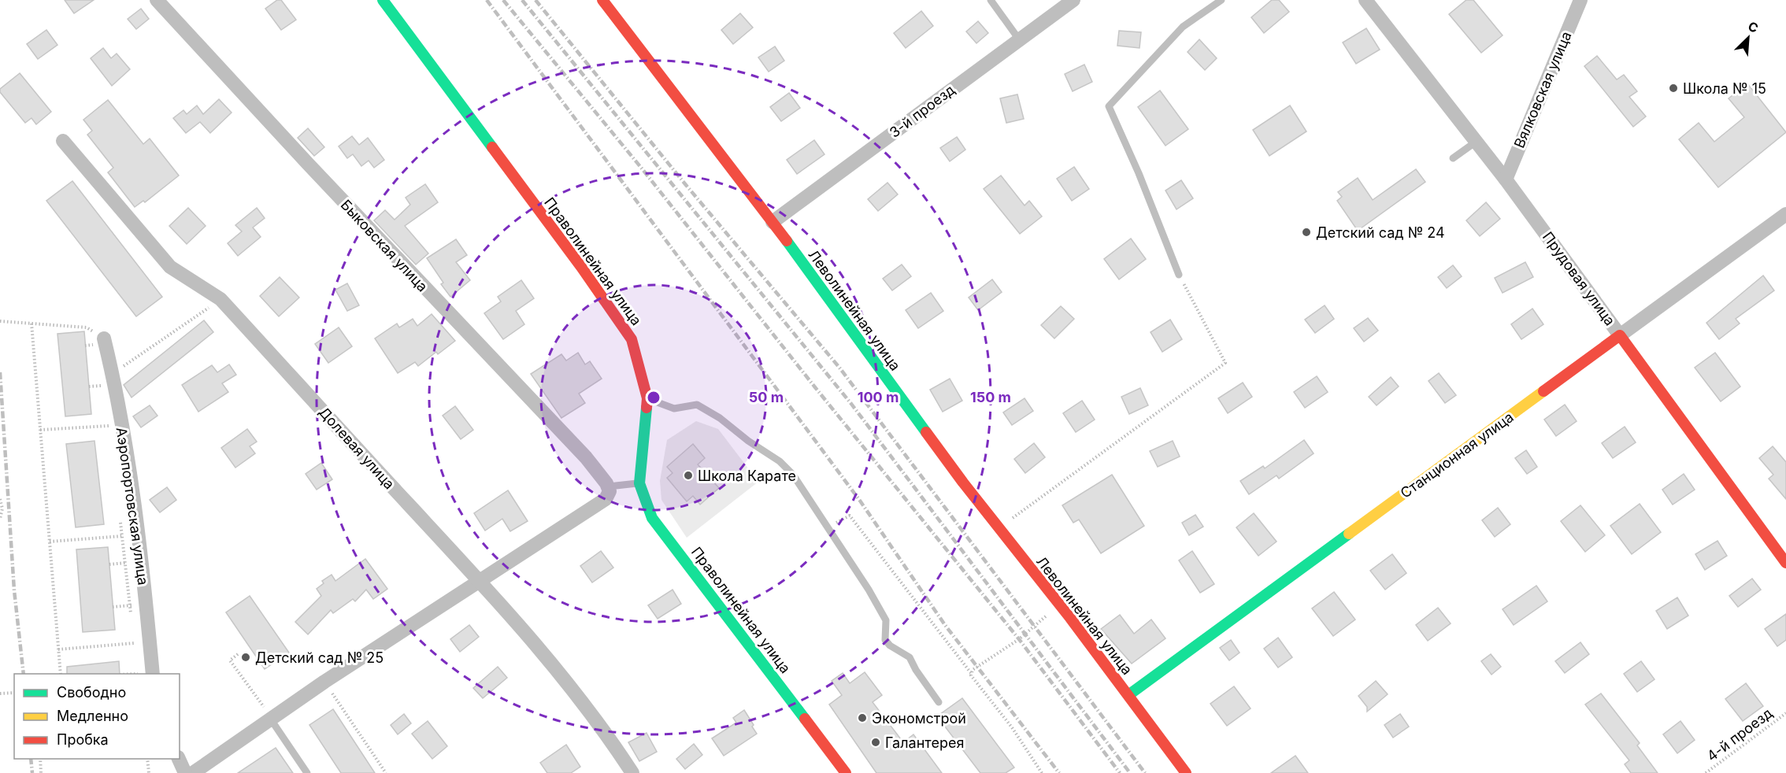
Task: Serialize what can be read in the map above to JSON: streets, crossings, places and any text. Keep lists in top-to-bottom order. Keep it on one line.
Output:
{"streets":{"main road":["Праволинейная улица","Прудовая улица","Леволинейная улица","Станционная улица"],"street":["Вялковская улица","3-й проезд","Быковская улица","Долевая улица","Аэропортовская улица"],"path":["4-й проезд"]},"crossings":[["Вялковская улица","Прудовая улица"],["3-й проезд","Леволинейная улица"],["Прудовая улица","Станционная улица"],["Леволинейная улица","Станционная улица"]],"places":["Школа № 15","Детский сад № 24","Школа Карате","Детский сад № 25","Экономстрой","Галантерея"],"legend":["Свободно","Медленно","Пробка"],"north":"top right","rings":["50 m","100 m","150 m"]}
